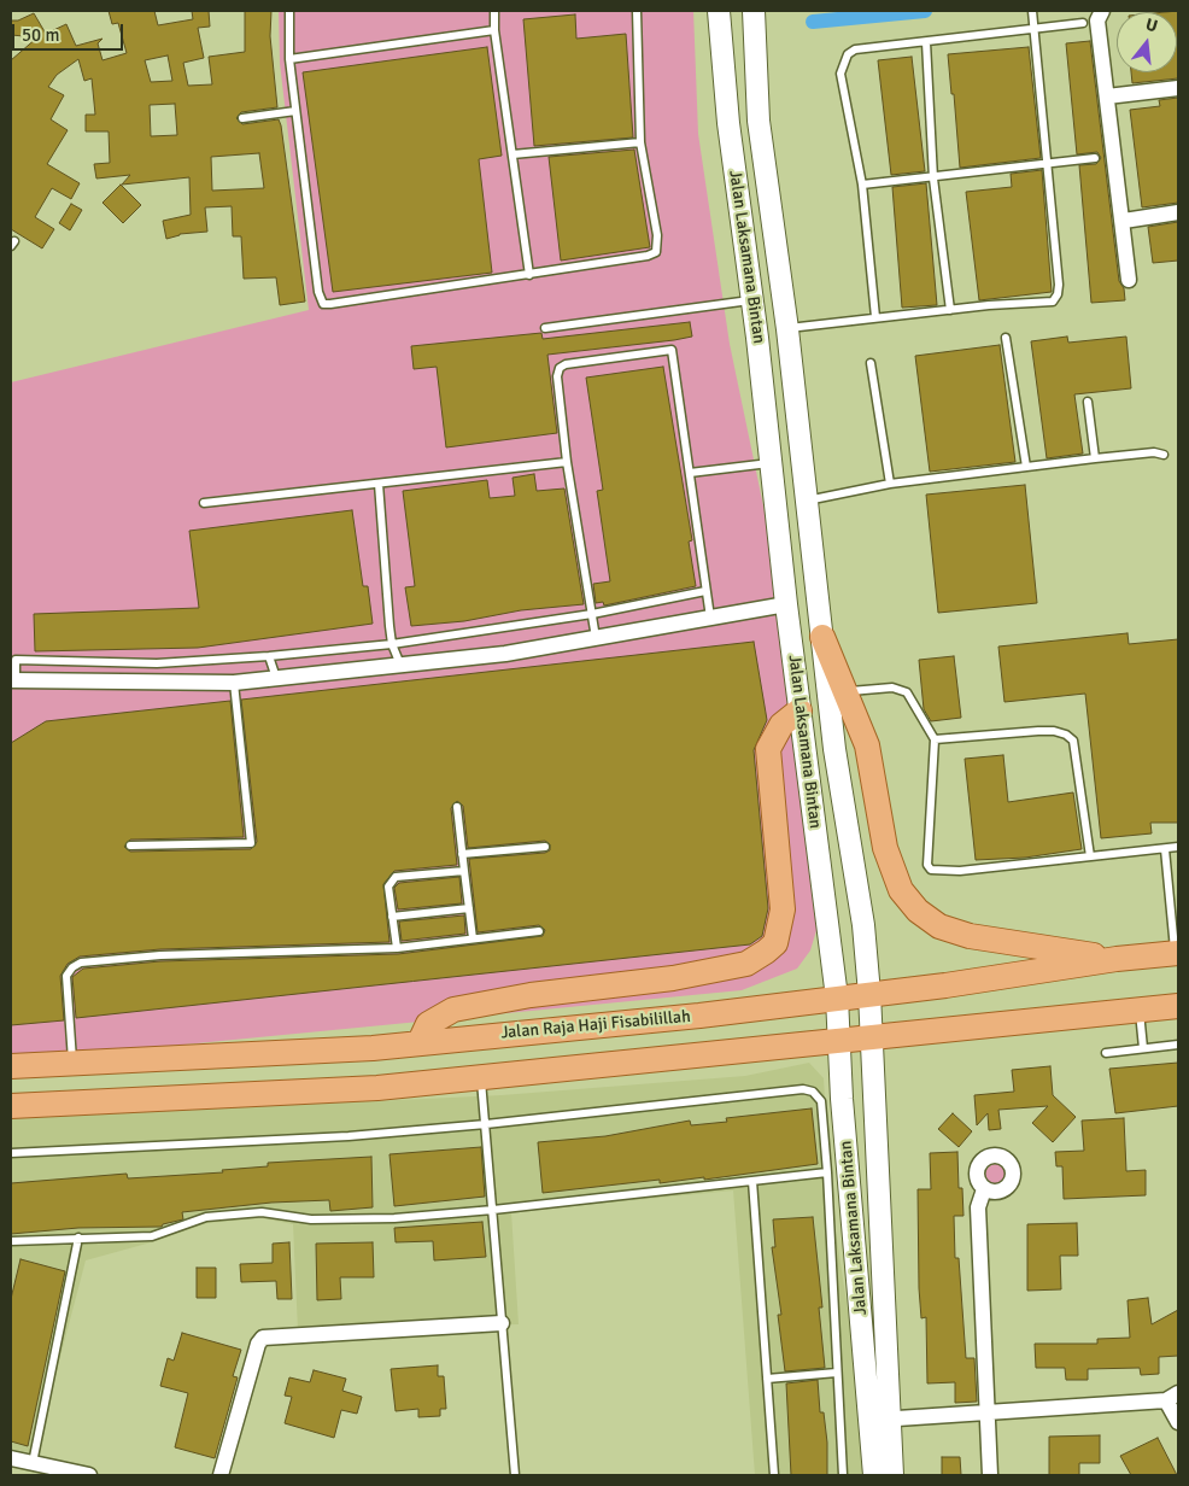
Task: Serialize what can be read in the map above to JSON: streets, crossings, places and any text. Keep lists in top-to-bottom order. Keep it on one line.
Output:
{"streets":{"main road":["Jalan Laksamana Bintan","Jalan Raja Haji Fisabilillah"]},"crossings":[["Jalan Laksamana Bintan","Jalan Raja Haji Fisabilillah"]],"scale_bar":"50 m","north":"top"}
